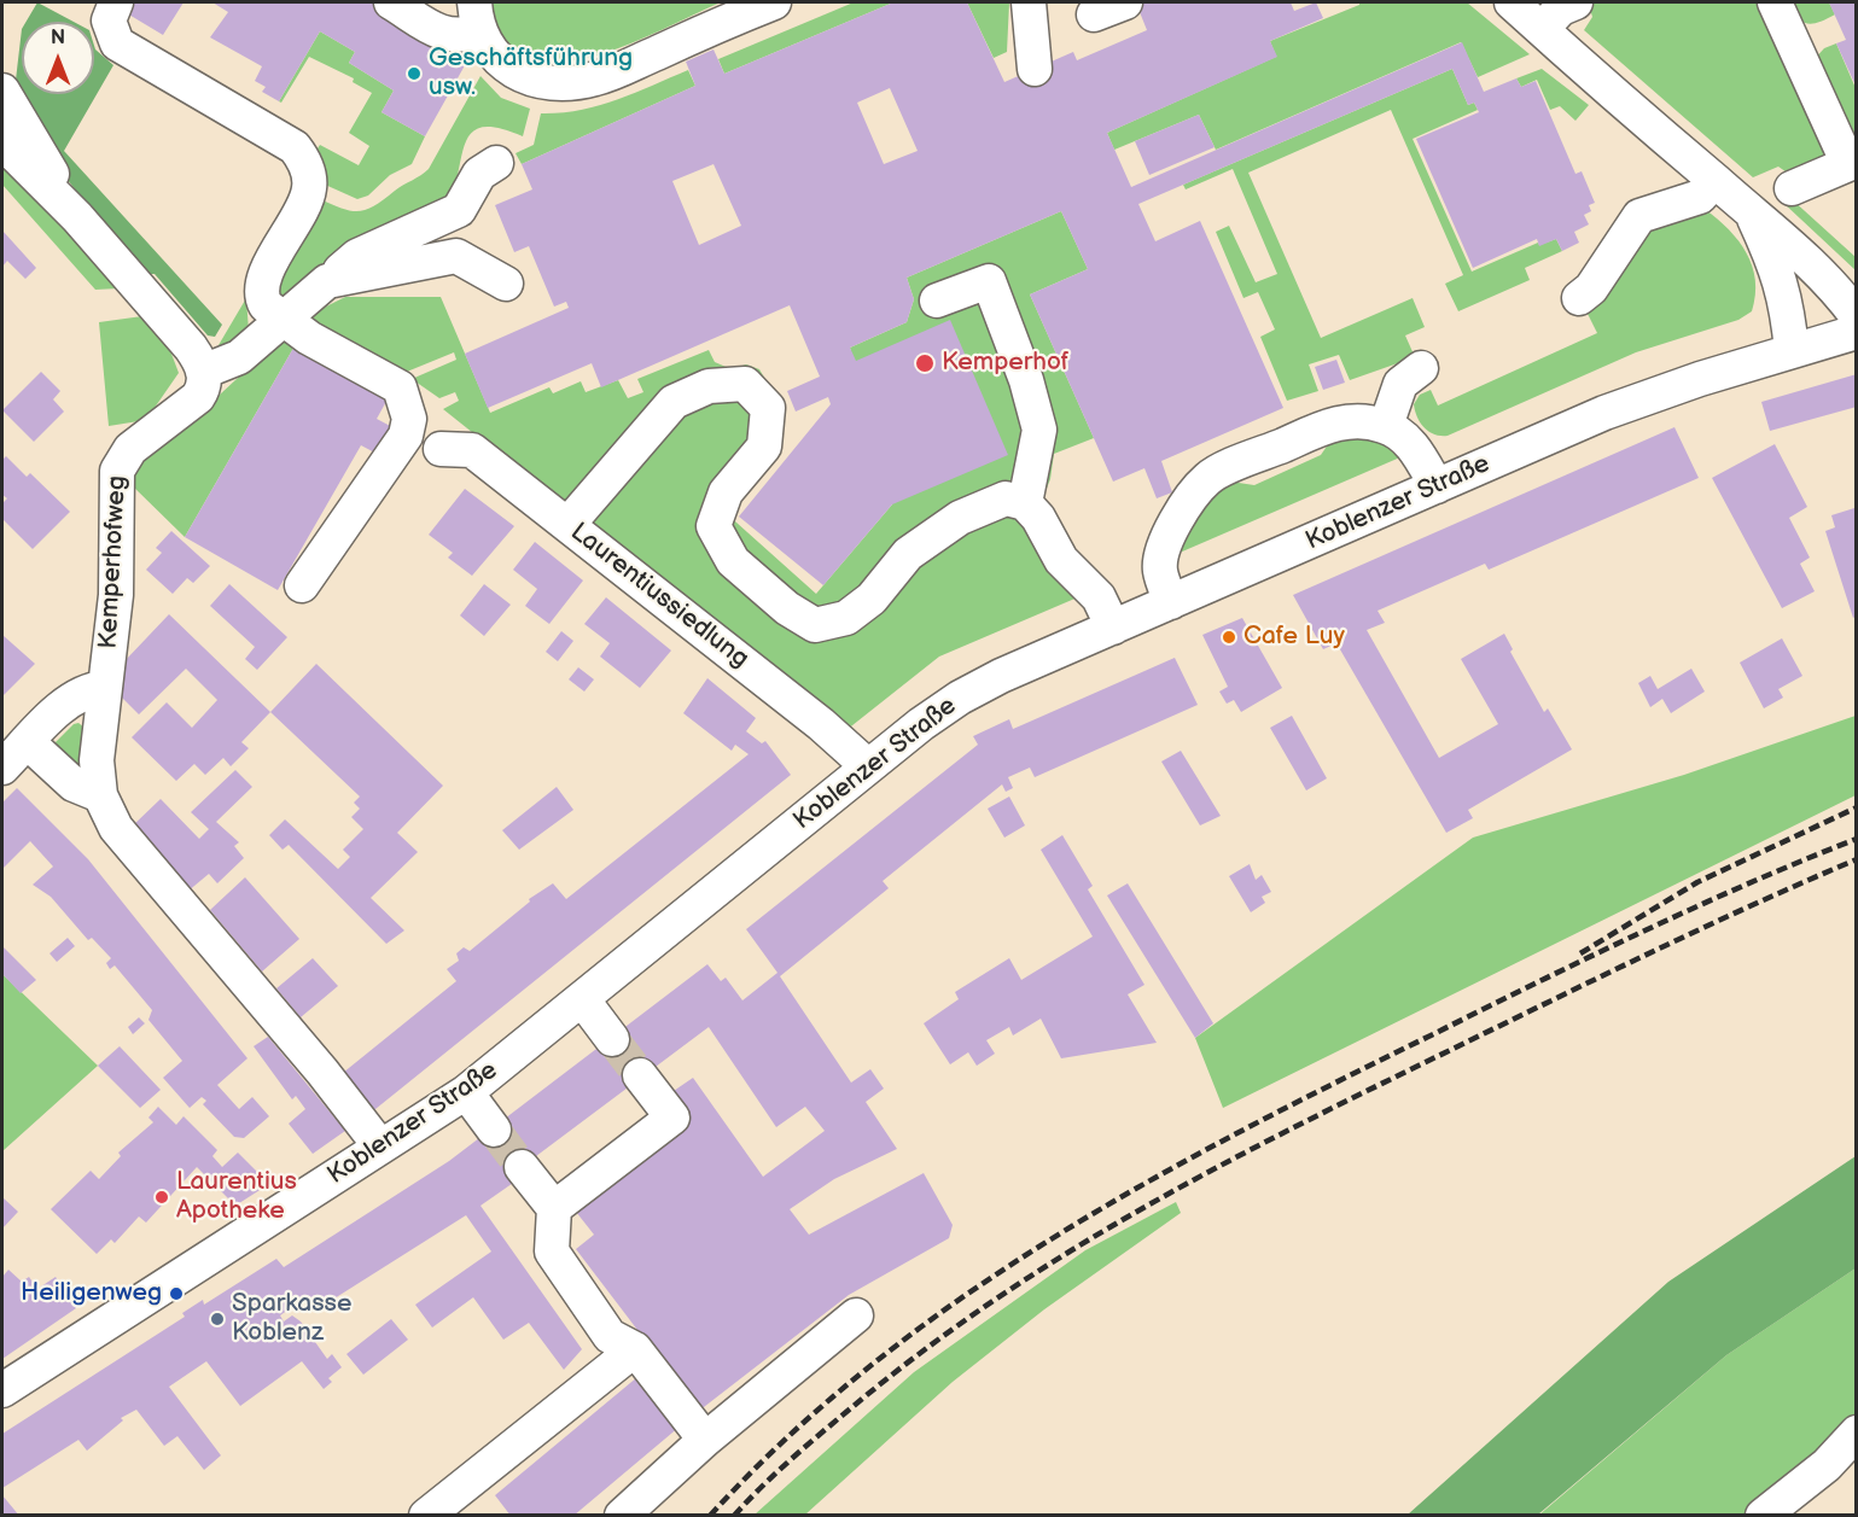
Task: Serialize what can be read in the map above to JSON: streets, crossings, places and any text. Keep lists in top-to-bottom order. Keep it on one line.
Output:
{"streets":{"street":["Koblenzer Straße","Kemperhofweg","Laurentiussiedlung"]},"crossings":[["Koblenzer Straße","Kemperhofweg"],["Koblenzer Straße","Laurentiussiedlung"]],"places":["Geschäftsführung usw.","Kemperhof","Cafe Luy","Laurentius Apotheke","Heiligenweg","Sparkasse Koblenz"],"north":"top"}
